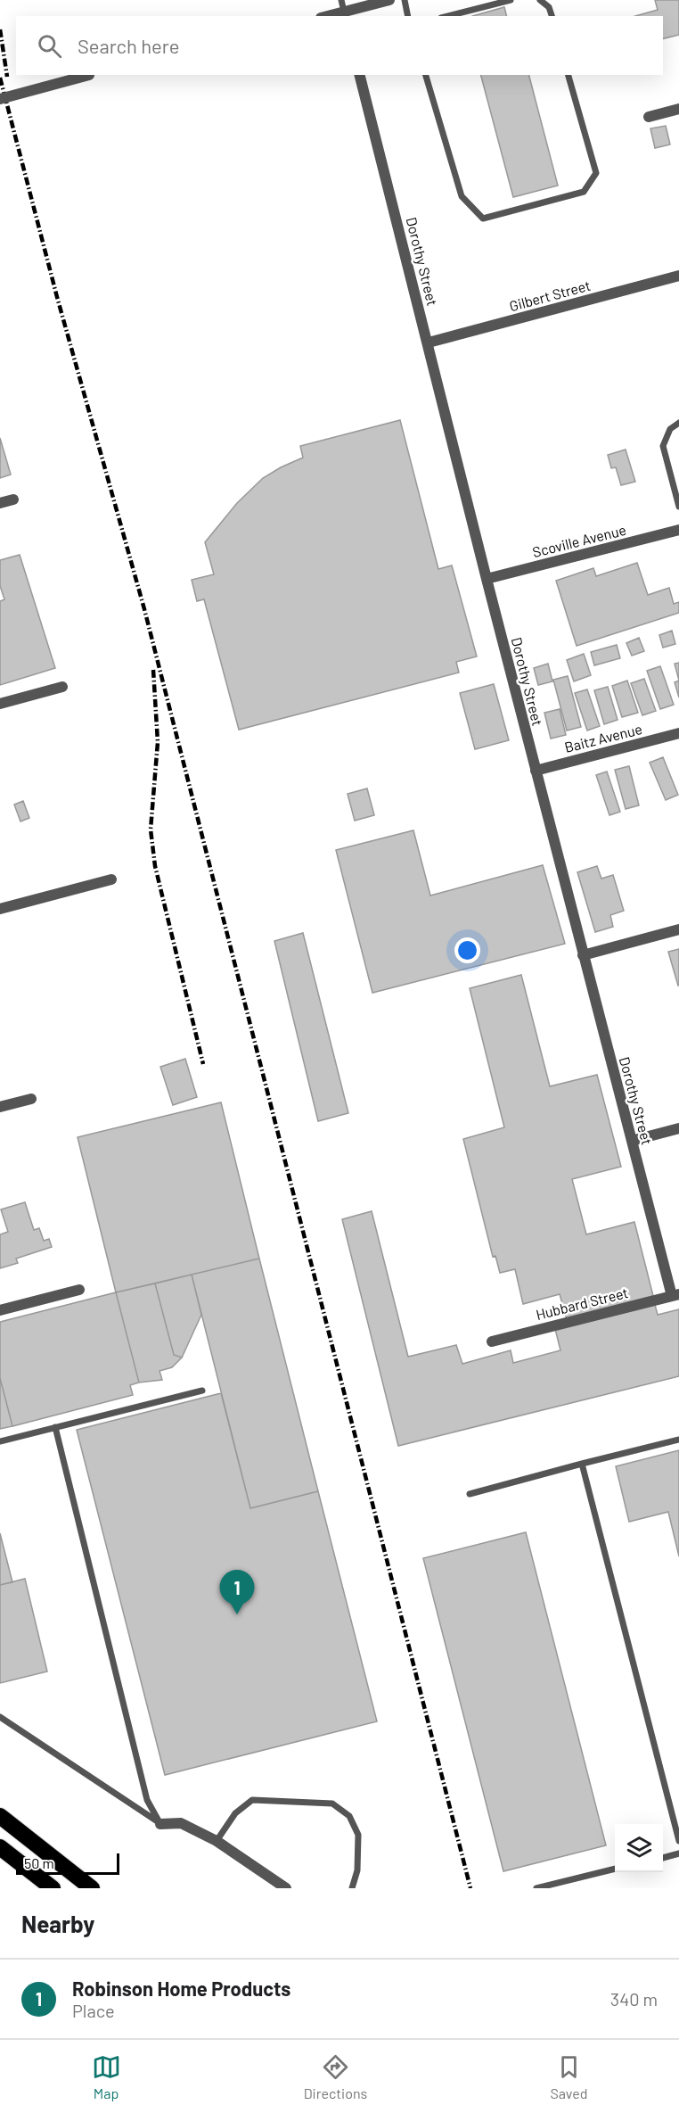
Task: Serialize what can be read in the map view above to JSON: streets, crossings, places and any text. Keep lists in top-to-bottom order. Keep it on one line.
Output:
{"streets":{"street":["Dorothy Street","Gilbert Street","Scoville Avenue","Baitz Avenue","Hubbard Street"]},"crossings":[["Dorothy Street","Gilbert Street"],["Dorothy Street","Scoville Avenue"],["Dorothy Street","Baitz Avenue"],["Dorothy Street","Hubbard Street"]],"scale_bar":"50 m","page":{"search":"Search here","pins":"1","scale":"50 m","heading":"Nearby","list":[{"mark":"1","name":"Robinson Home Products","note":"Place","value":"340 m"}],"nav":["Map","Directions","Saved"]}}
